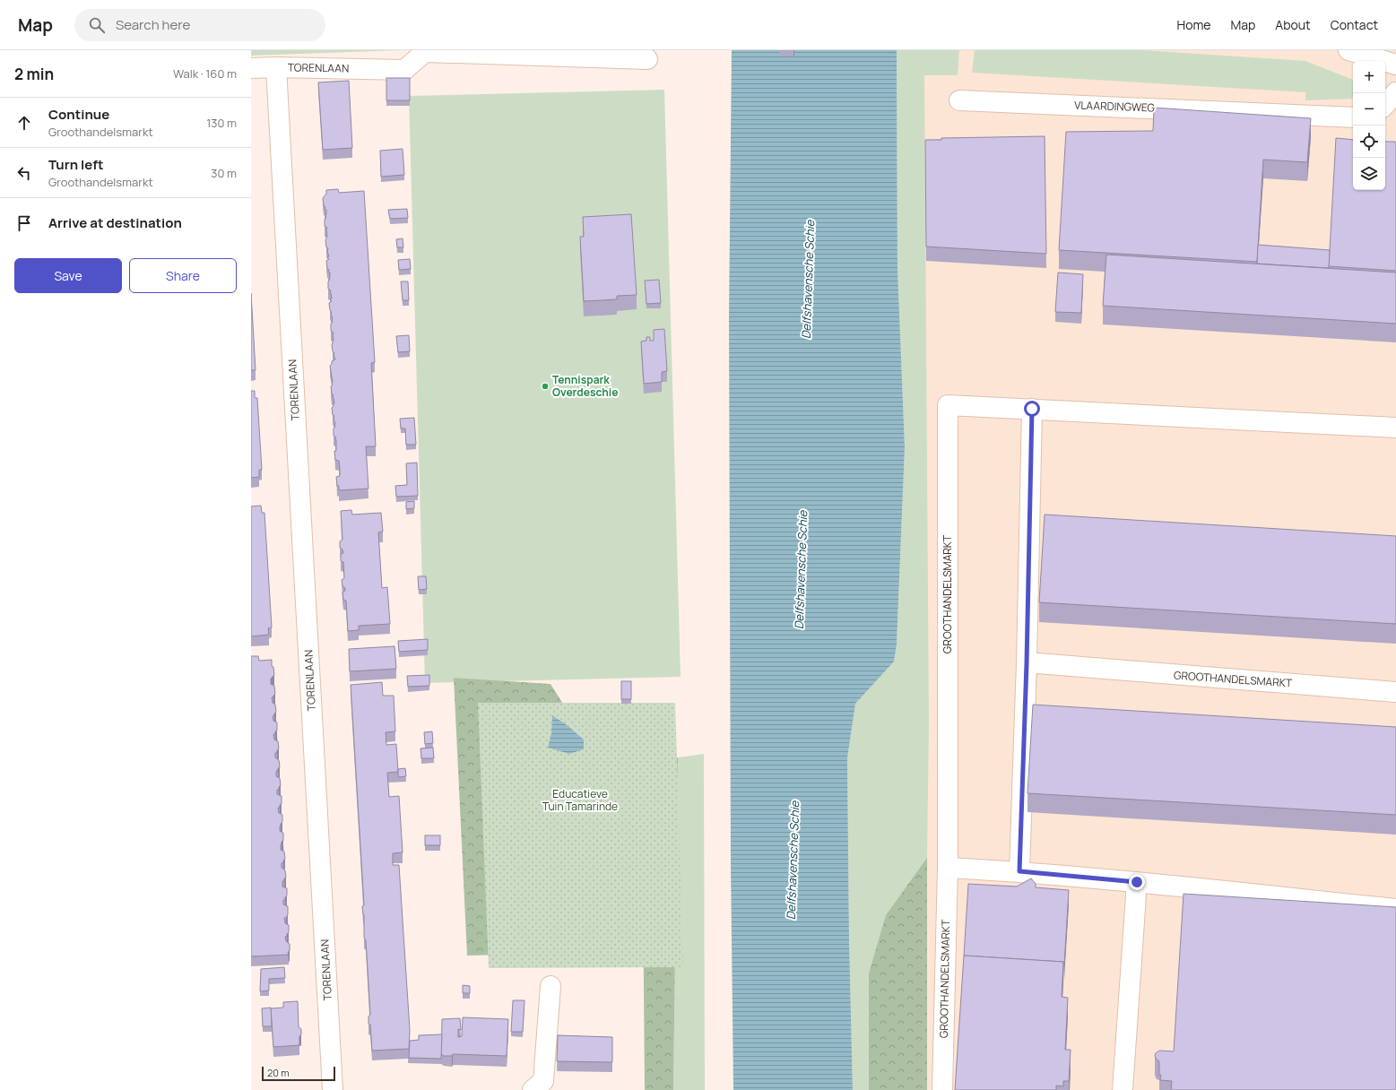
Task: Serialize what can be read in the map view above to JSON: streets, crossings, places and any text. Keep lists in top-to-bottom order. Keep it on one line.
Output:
{"streets":{"street":["TORENLAAN","VLAARDINGWEG","GROOTHANDELSMARKT"]},"water":["Delfshavensche Schie"],"parks":["Educatieve Tuin Tamarinde"],"places":["Tennispark Overdeschie"],"scale_bar":"20 m","page":{"header":"Map","search":"Search here","nav":["Home","Map","About","Contact"],"heading":["2 min","Walk · 160 m"],"map_buttons":["+","−"],"list":[["Continue","Groothandelsmarkt","130 m"],["Turn left","Groothandelsmarkt","30 m"],"Arrive at destination"],"buttons":["Save","Share"],"scale":"20 m"}}
